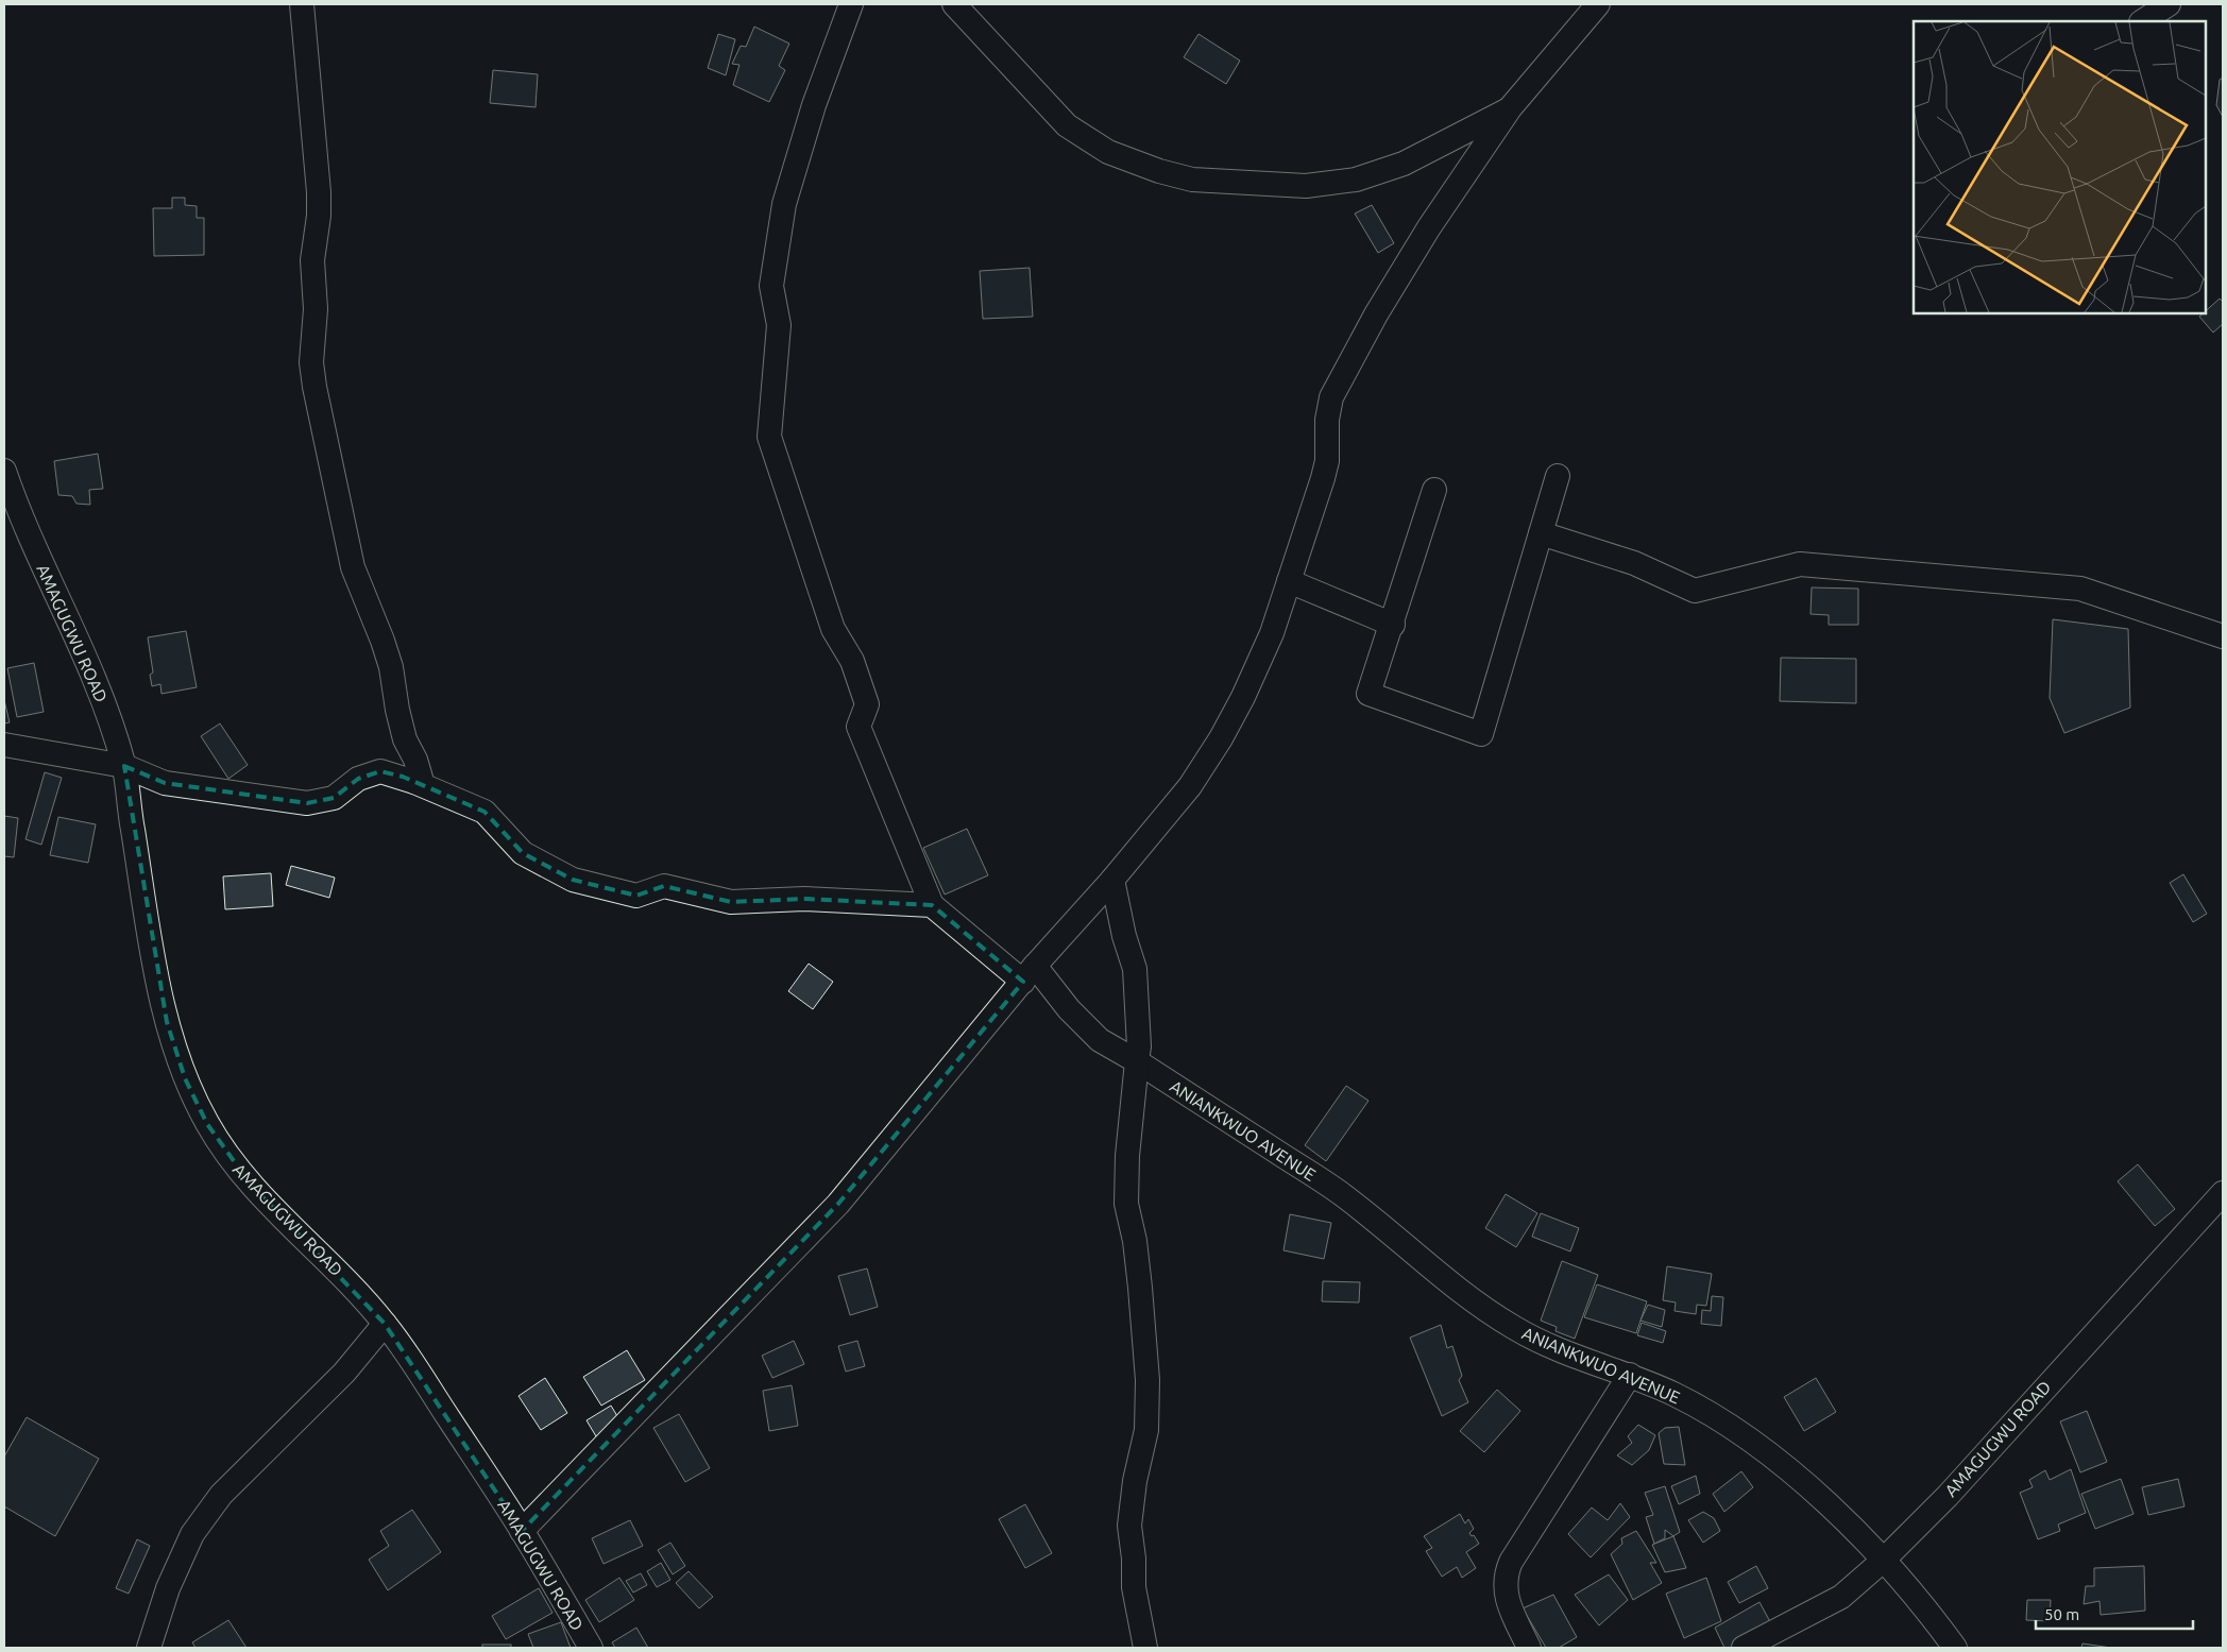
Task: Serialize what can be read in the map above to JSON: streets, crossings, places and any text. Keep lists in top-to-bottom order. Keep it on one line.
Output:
{"streets":{"street":["AMAGUGWU ROAD","ANIANKWUO AVENUE"]},"crossings":[["AMAGUGWU ROAD","ANIANKWUO AVENUE"]],"scale_bar":"50 m"}
